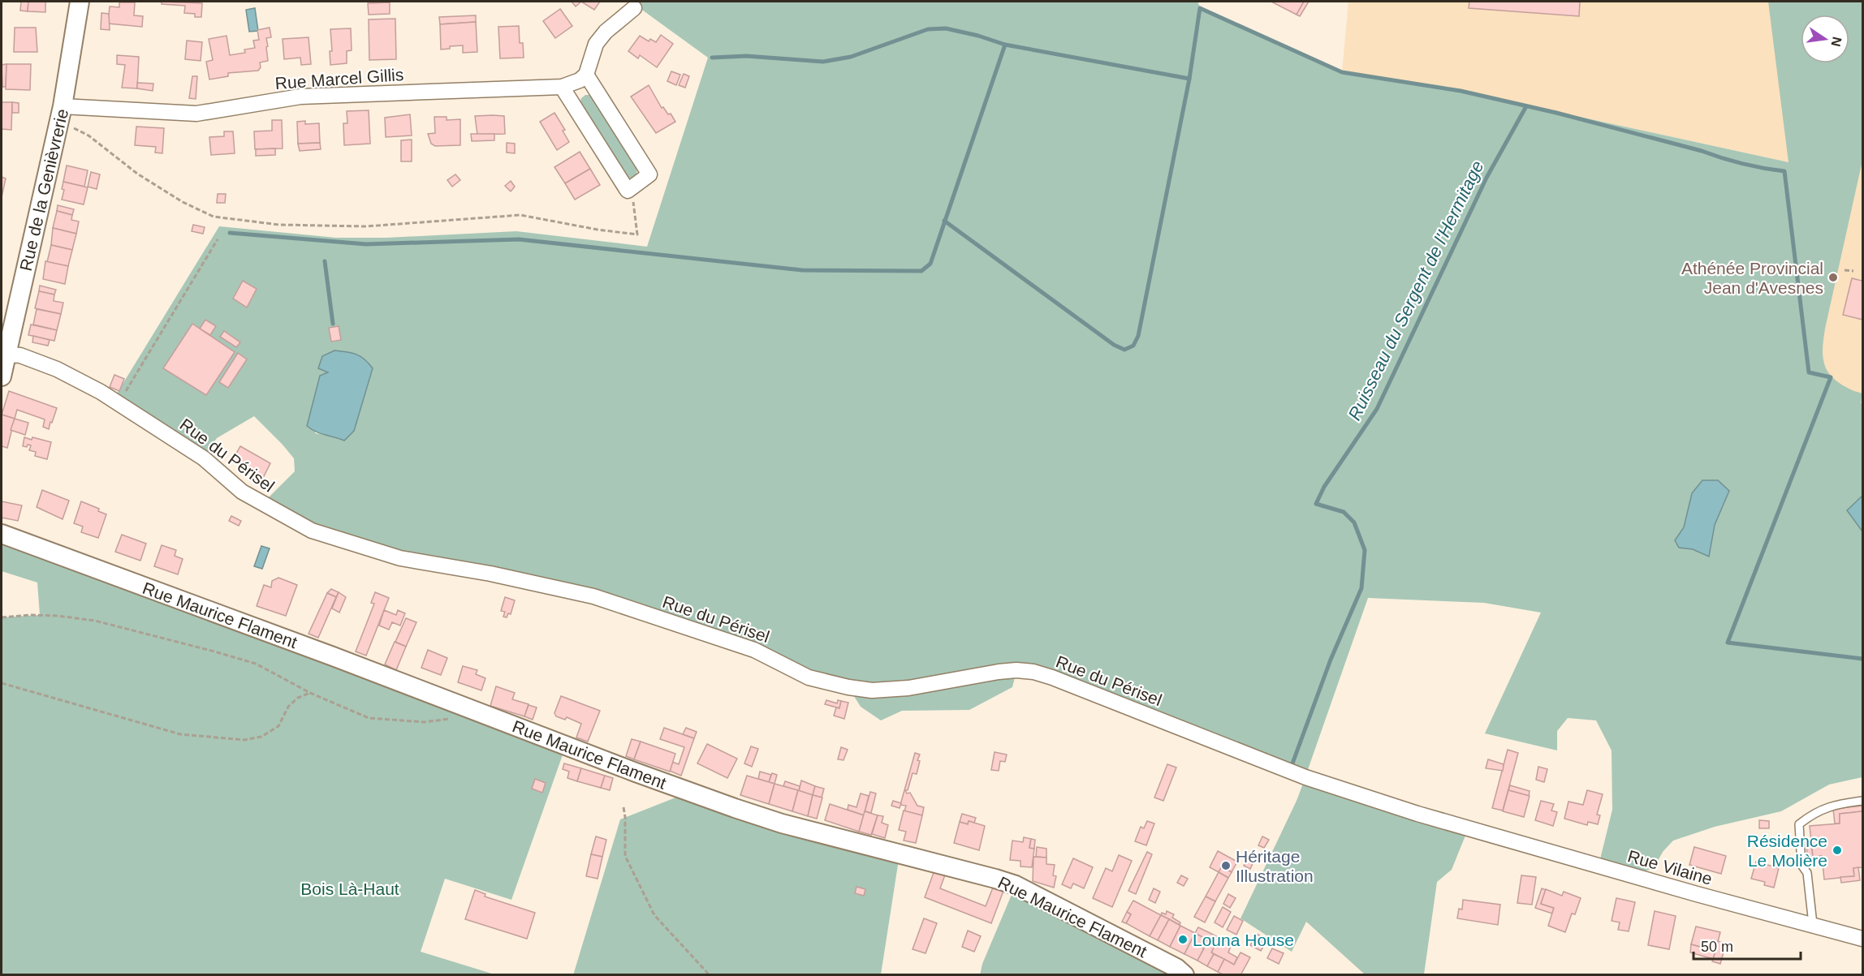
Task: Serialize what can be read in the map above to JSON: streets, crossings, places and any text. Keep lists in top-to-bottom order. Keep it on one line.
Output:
{"streets":{"street":["Rue Marcel Gillis","Rue de la Genièvrerie","Rue du Périsel","Rue Maurice Flament","Rue Vilaine"]},"crossings":[["Rue Marcel Gillis","Rue de la Genièvrerie"],["Rue de la Genièvrerie","Rue du Périsel"],["Rue du Périsel","Rue Vilaine"]],"water":["Ruisseau du Sergent de l'Hermitage"],"parks":["Bois Là-Haut"],"places":["Athénée Provincial Jean d'Avesnes","Résidence Le Molière","Héritage Illustration","Louna House"],"scale_bar":"50 m","north":"right"}
